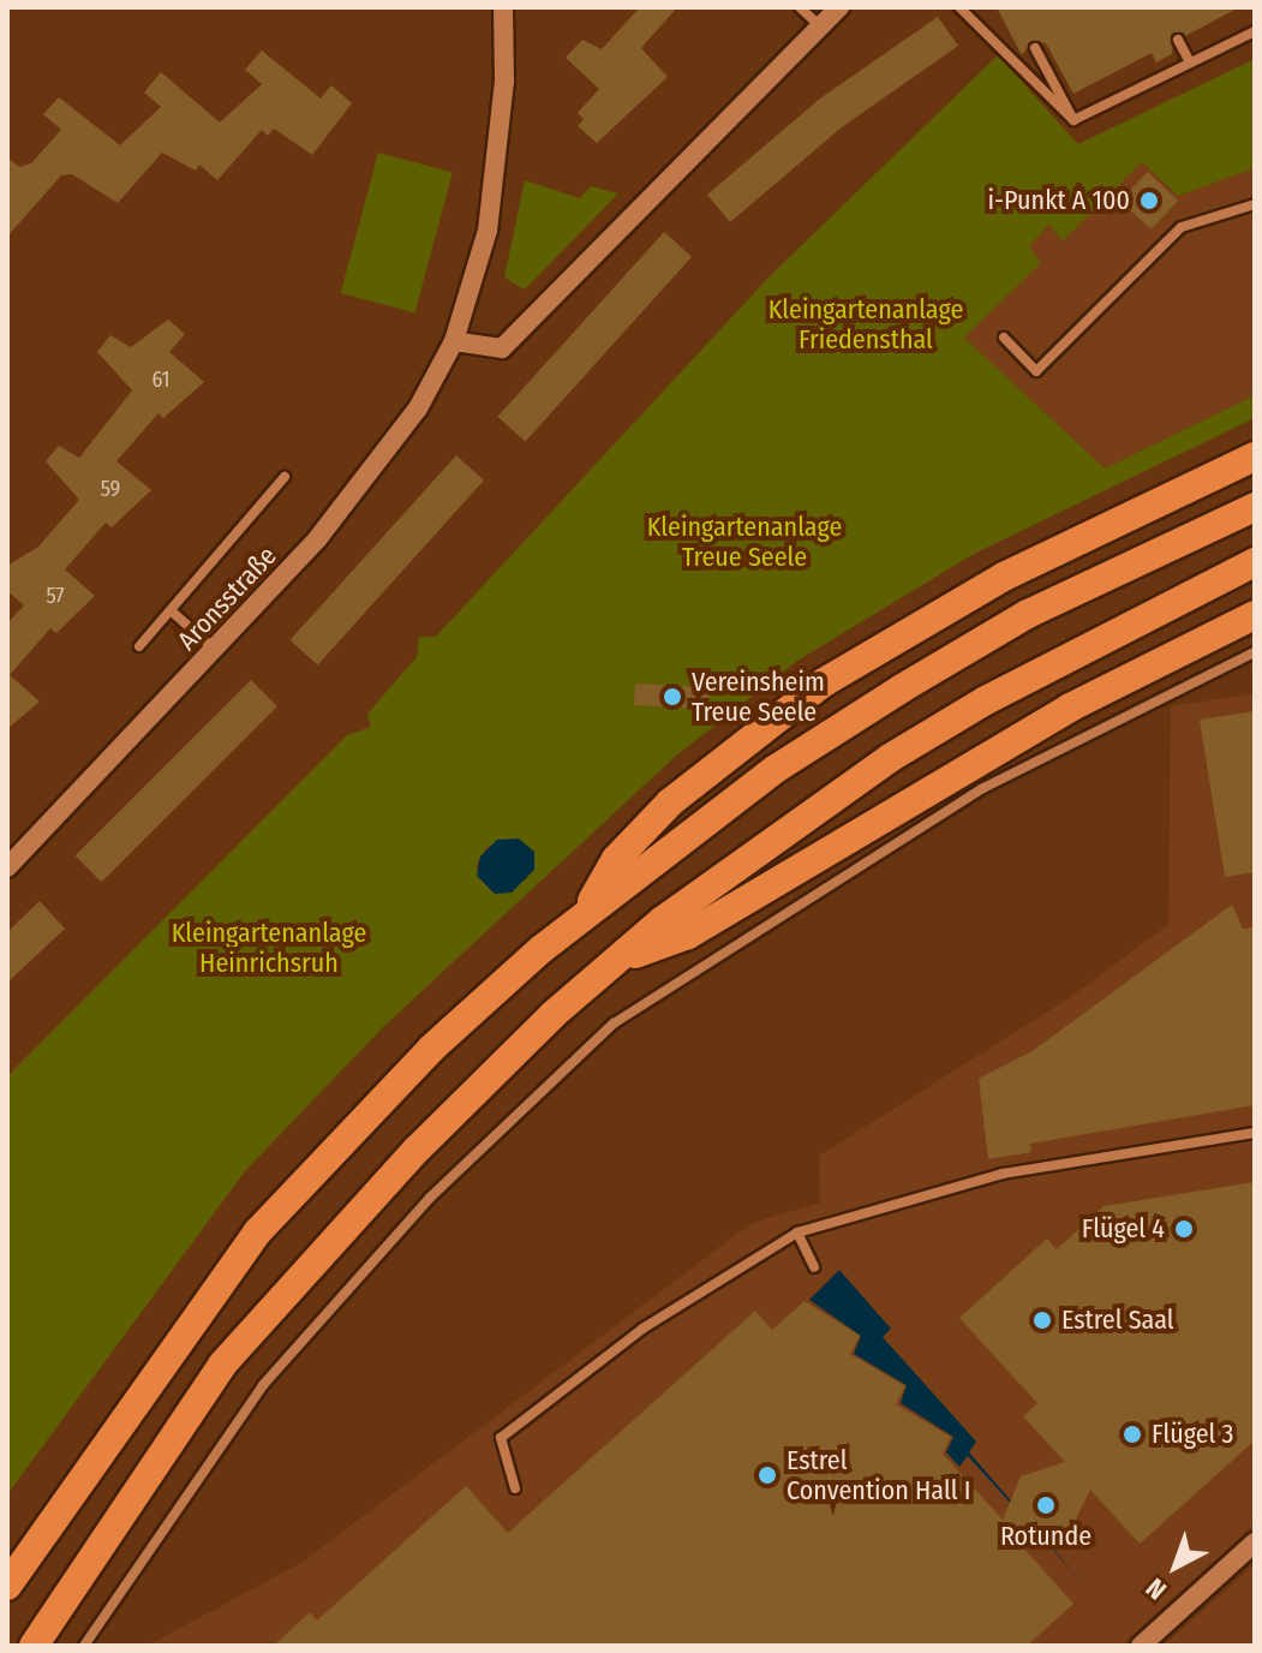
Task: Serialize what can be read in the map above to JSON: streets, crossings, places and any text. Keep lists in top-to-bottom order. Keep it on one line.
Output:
{"streets":{"street":["Aronsstraße"]},"parks":["Kleingartenanlage Friedensthal","Kleingartenanlage Treue Seele","Kleingartenanlage Heinrichsruh"],"places":["i-Punkt A 100","Vereinsheim Treue Seele","Flügel 4","Estrel Saal","Flügel 3","Estrel Convention Hall I","Rotunde"],"house_numbers":["61","59","57"],"north":"bottom left"}
